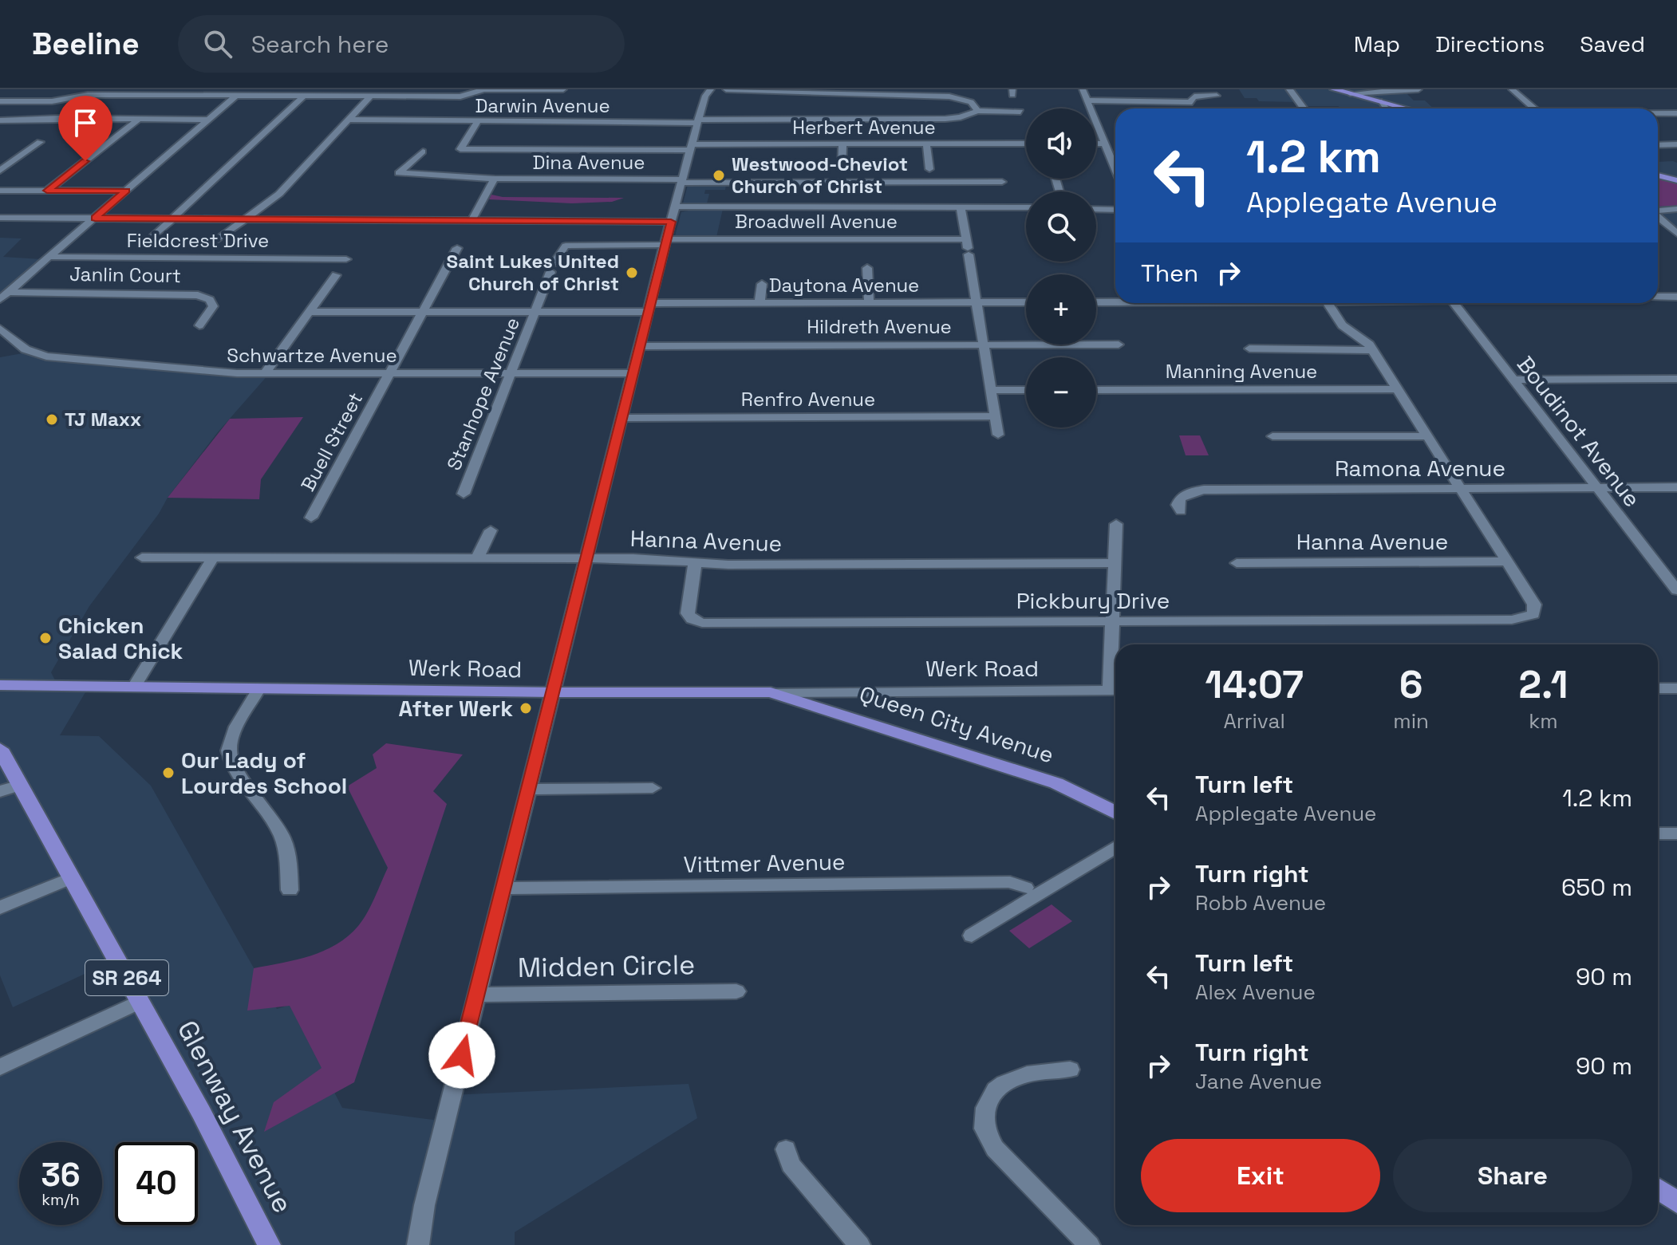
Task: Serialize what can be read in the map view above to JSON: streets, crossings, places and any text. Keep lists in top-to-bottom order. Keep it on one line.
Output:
{"streets":{"main road":["Werk Road","Queen City Avenue","SR 264","Glenway Avenue"],"street":["Darwin Avenue","Herbert Avenue","Dina Avenue","Broadwell Avenue","Fieldcrest Drive","Janlin Court","Daytona Avenue","Hildreth Avenue","Schwartze Avenue","Manning Avenue","Stanhope Avenue","Renfro Avenue","Boudinot Avenue","Buell Street","Ramona Avenue","Hanna Avenue","Pickbury Drive","Vittmer Avenue","Midden Circle"]},"crossings":[["Darwin Avenue","Herbert Avenue"],["Broadwell Avenue","Stanhope Avenue"],["Fieldcrest Drive","Daytona Avenue"],["Daytona Avenue","Stanhope Avenue"],["Daytona Avenue","Buell Street"],["Schwartze Avenue","Stanhope Avenue"],["Schwartze Avenue","Buell Street"],["Boudinot Avenue","Ramona Avenue"],["Hanna Avenue","Pickbury Drive"],["Werk Road","Queen City Avenue"]],"places":["Westwood-Cheviot Church of Christ","Saint Lukes United Church of Christ","TJ Maxx","Chicken Salad Chick","After Werk","Our Lady of Lourdes School"],"page":{"header":"Beeline","search":"Search here","nav":["Map","Directions","Saved"],"map_buttons":["+","−"],"turn":["1.2 km","Applegate Avenue"],"then":"Then","eta":["14:07","Arrival","6","min","2.1","km"],"list":[{"name":"Turn left","note":"Applegate Avenue","value":"1.2 km"},{"name":"Turn right","note":"Robb Avenue","value":"650 m"},{"name":"Turn left","note":"Alex Avenue","value":"90 m"},{"name":"Turn right","note":"Jane Avenue","value":"90 m"}],"buttons":["Exit","Share"],"speed":"36 km/h","limit":"40"}}
